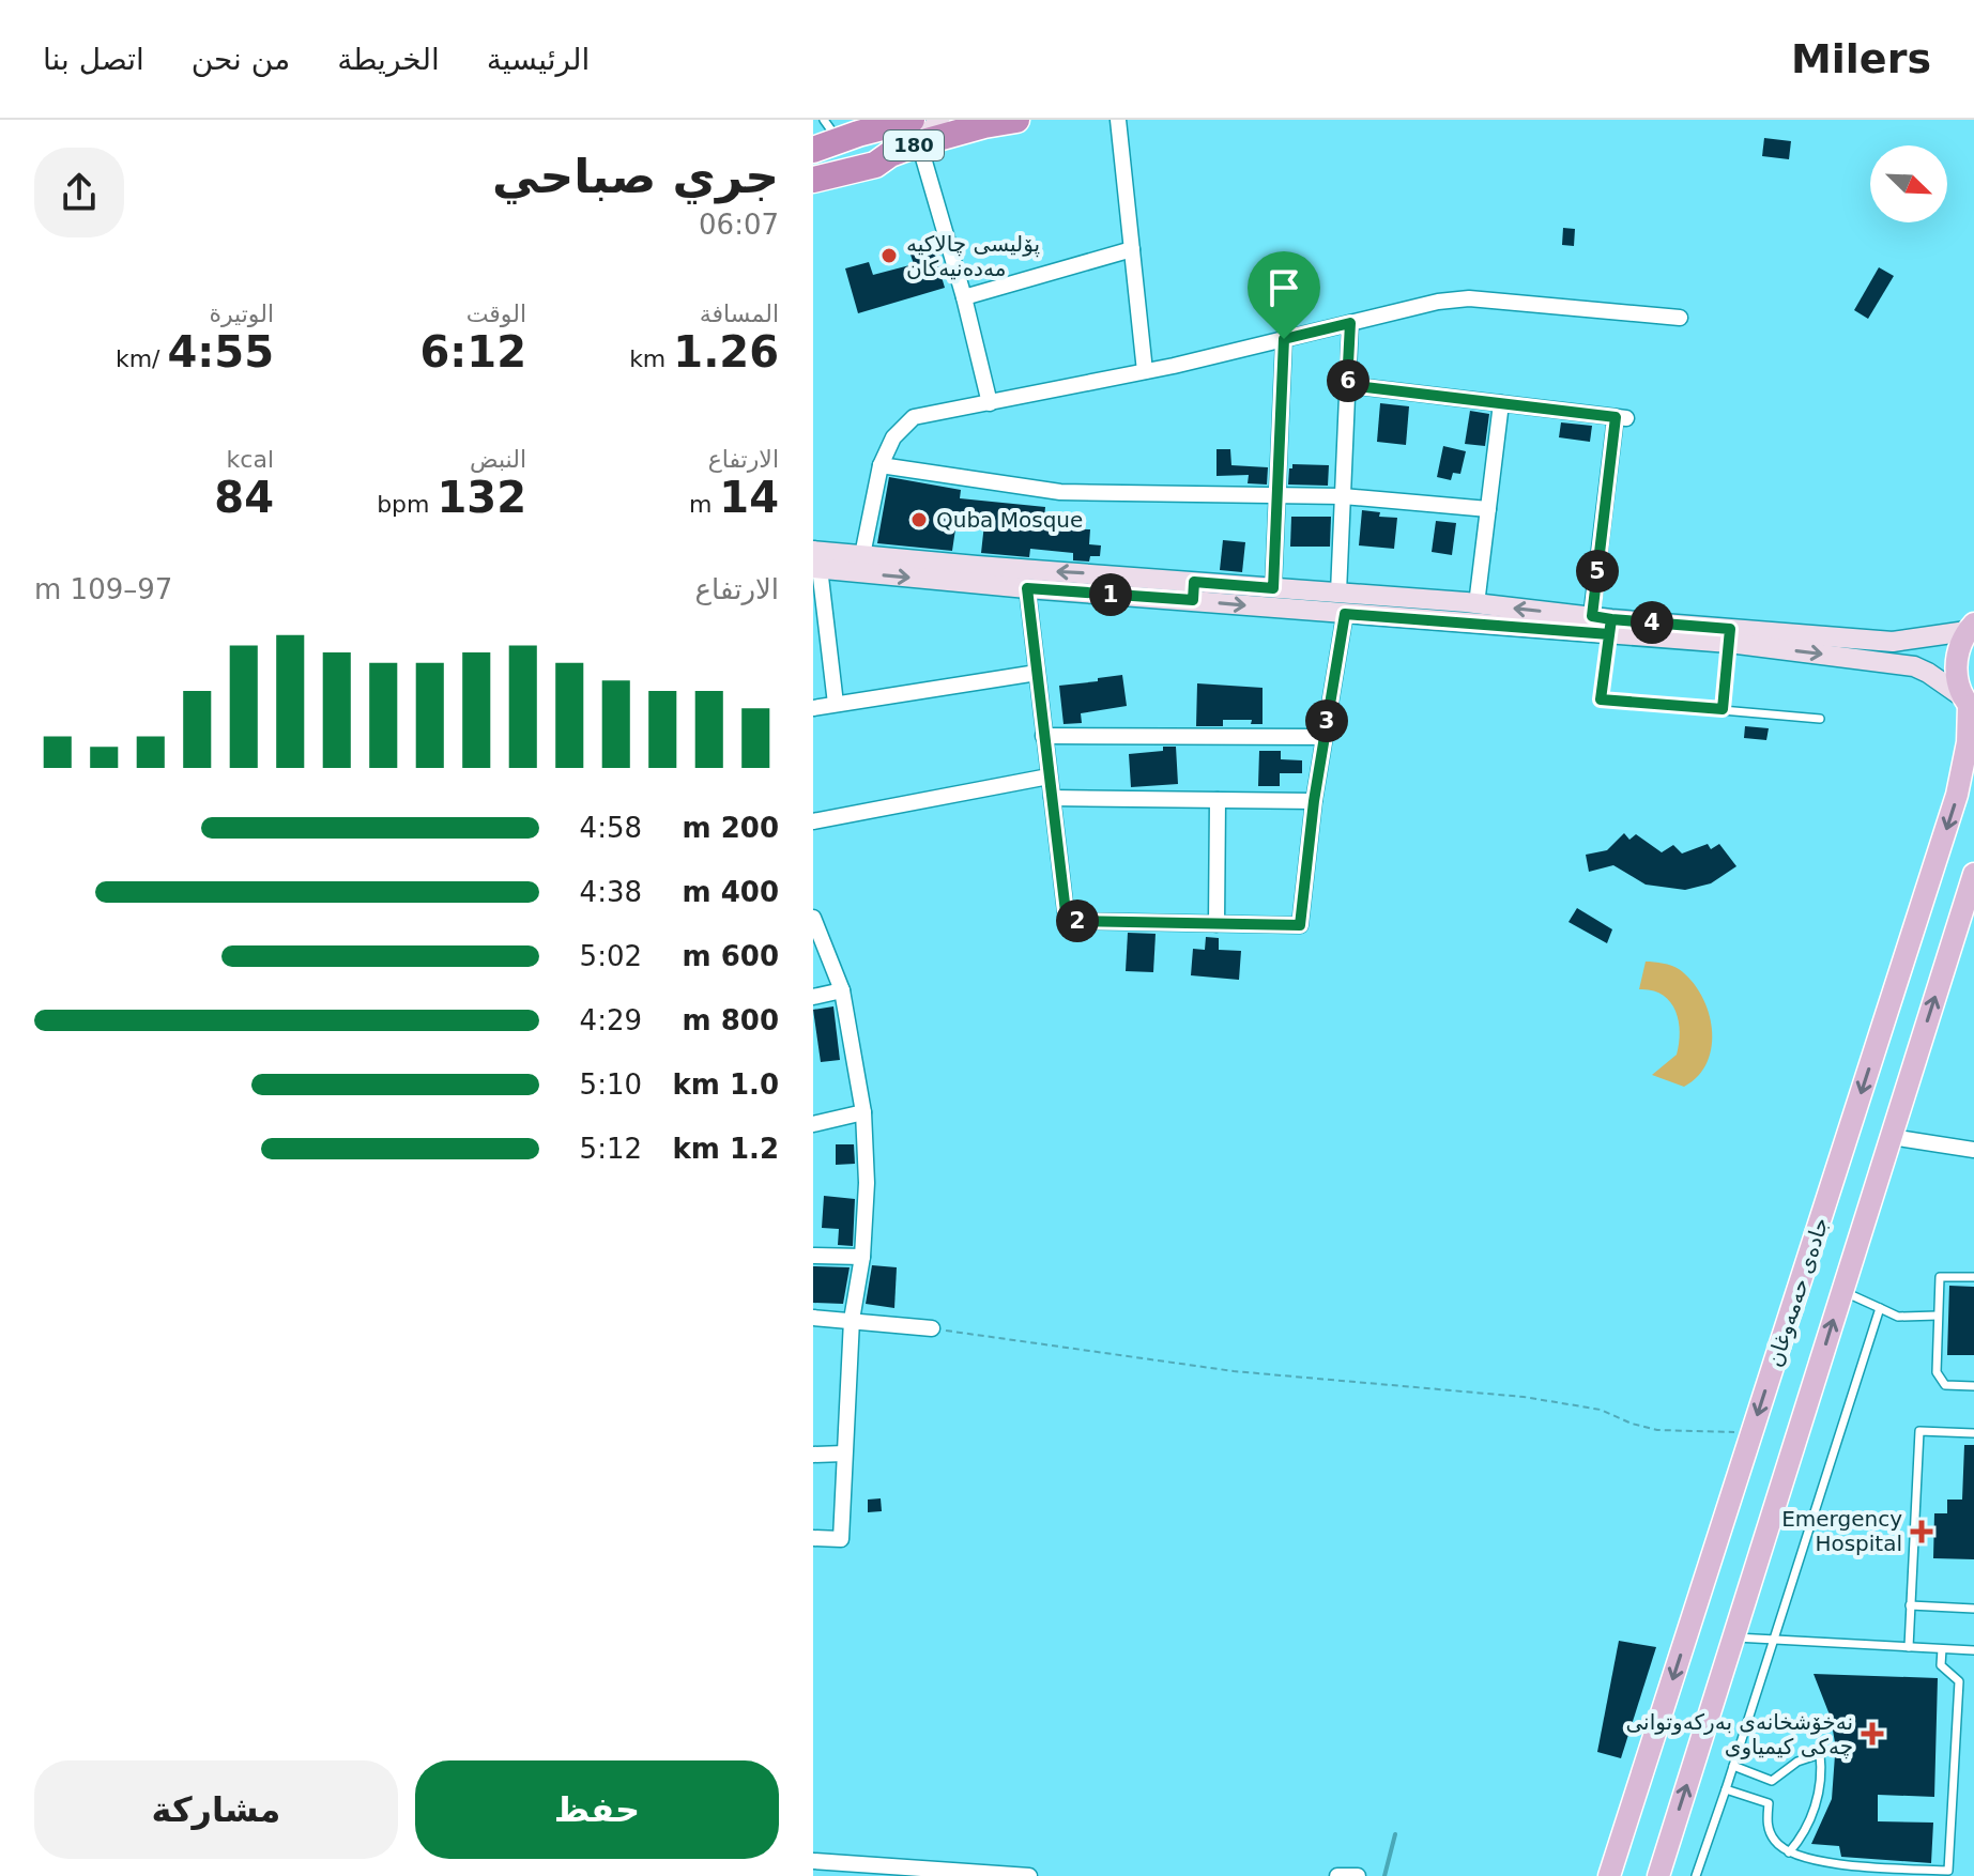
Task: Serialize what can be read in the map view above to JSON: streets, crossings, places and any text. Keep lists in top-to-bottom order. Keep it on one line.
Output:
{"streets":{"highway":["180"],"main road":["جادەی حەمەوغان"]},"places":{"other":["پۆلیسی چالاکیە مەدەنیەکان","Quba Mosque"],"health":["Emergency Hospital","نەخۆشخانەی بەرکەوتوانی چەکی کیمیاوی"]},"north":"bottom right","page":{"header":"Milers","nav":["الرئيسية","الخريطة","من نحن","اتصل بنا"],"heading":["جري صباحي","06:07"],"stats":[["المسافة","1.26 km"],["الوقت","6:12"],["الوتيرة","4:55 /km"],["الارتفاع","14 m"],["النبض","132 bpm"],["kcal","84"]],"pins":["6","5","1","4","3","2"],"chart":["الارتفاع","97–109 m"],"list":[{"name":"200 m","note":"4:58"},{"name":"400 m","note":"4:38"},{"name":"600 m","note":"5:02"},{"name":"800 m","note":"4:29"},{"name":"1.0 km","note":"5:10"},{"name":"1.2 km","note":"5:12"}],"buttons":["حفظ","مشاركة"]}}
